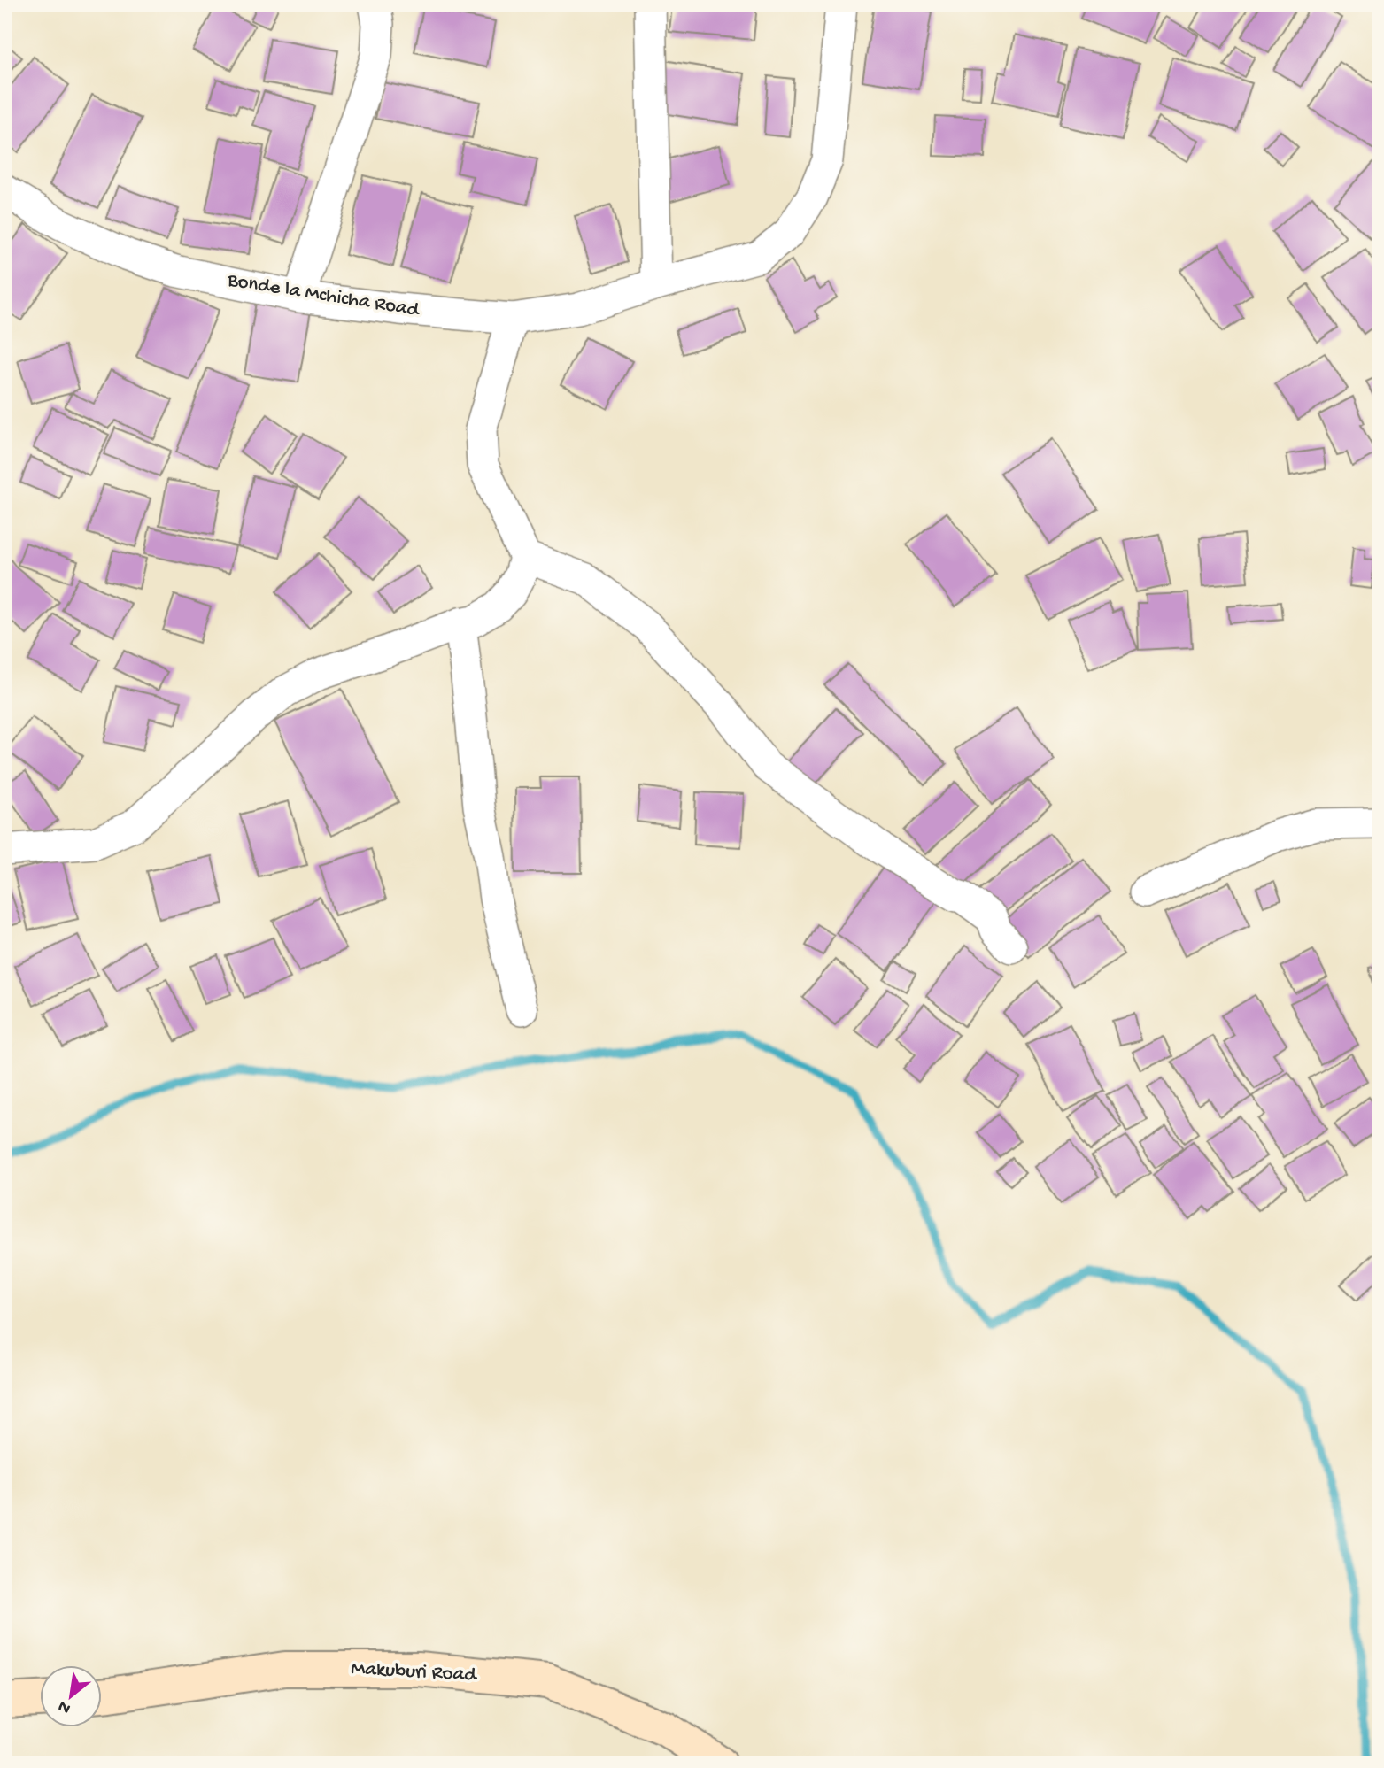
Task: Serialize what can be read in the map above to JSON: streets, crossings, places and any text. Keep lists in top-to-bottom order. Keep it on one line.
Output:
{"streets":{"street":["Bonde la Mchicha Road","Makuburi Road"]},"north":"bottom left"}
